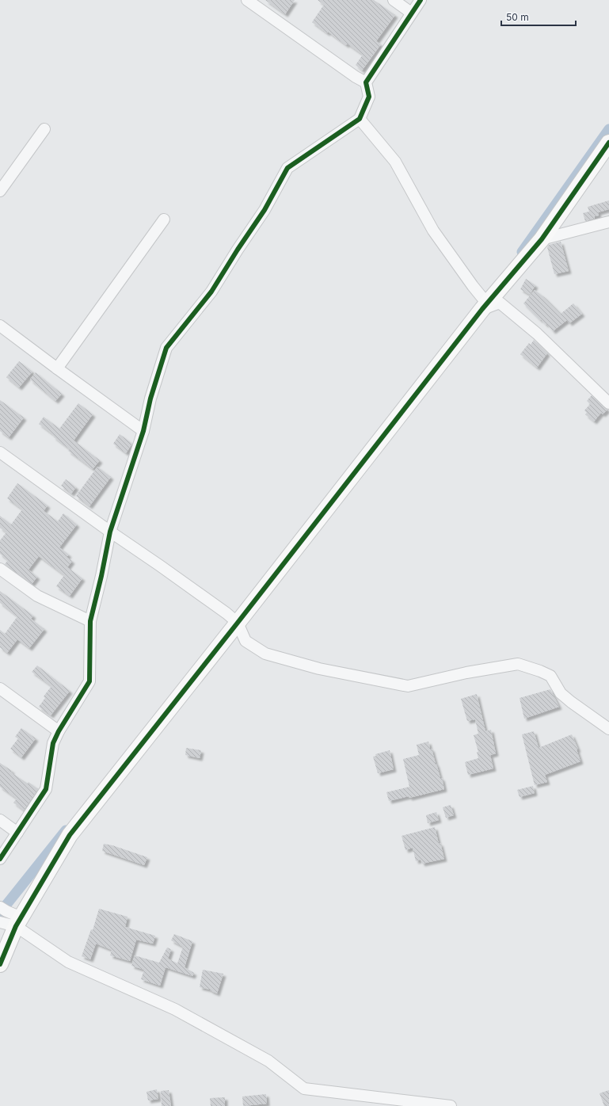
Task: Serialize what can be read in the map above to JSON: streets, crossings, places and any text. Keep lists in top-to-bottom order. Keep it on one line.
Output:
{"scale_bar":"50 m"}
